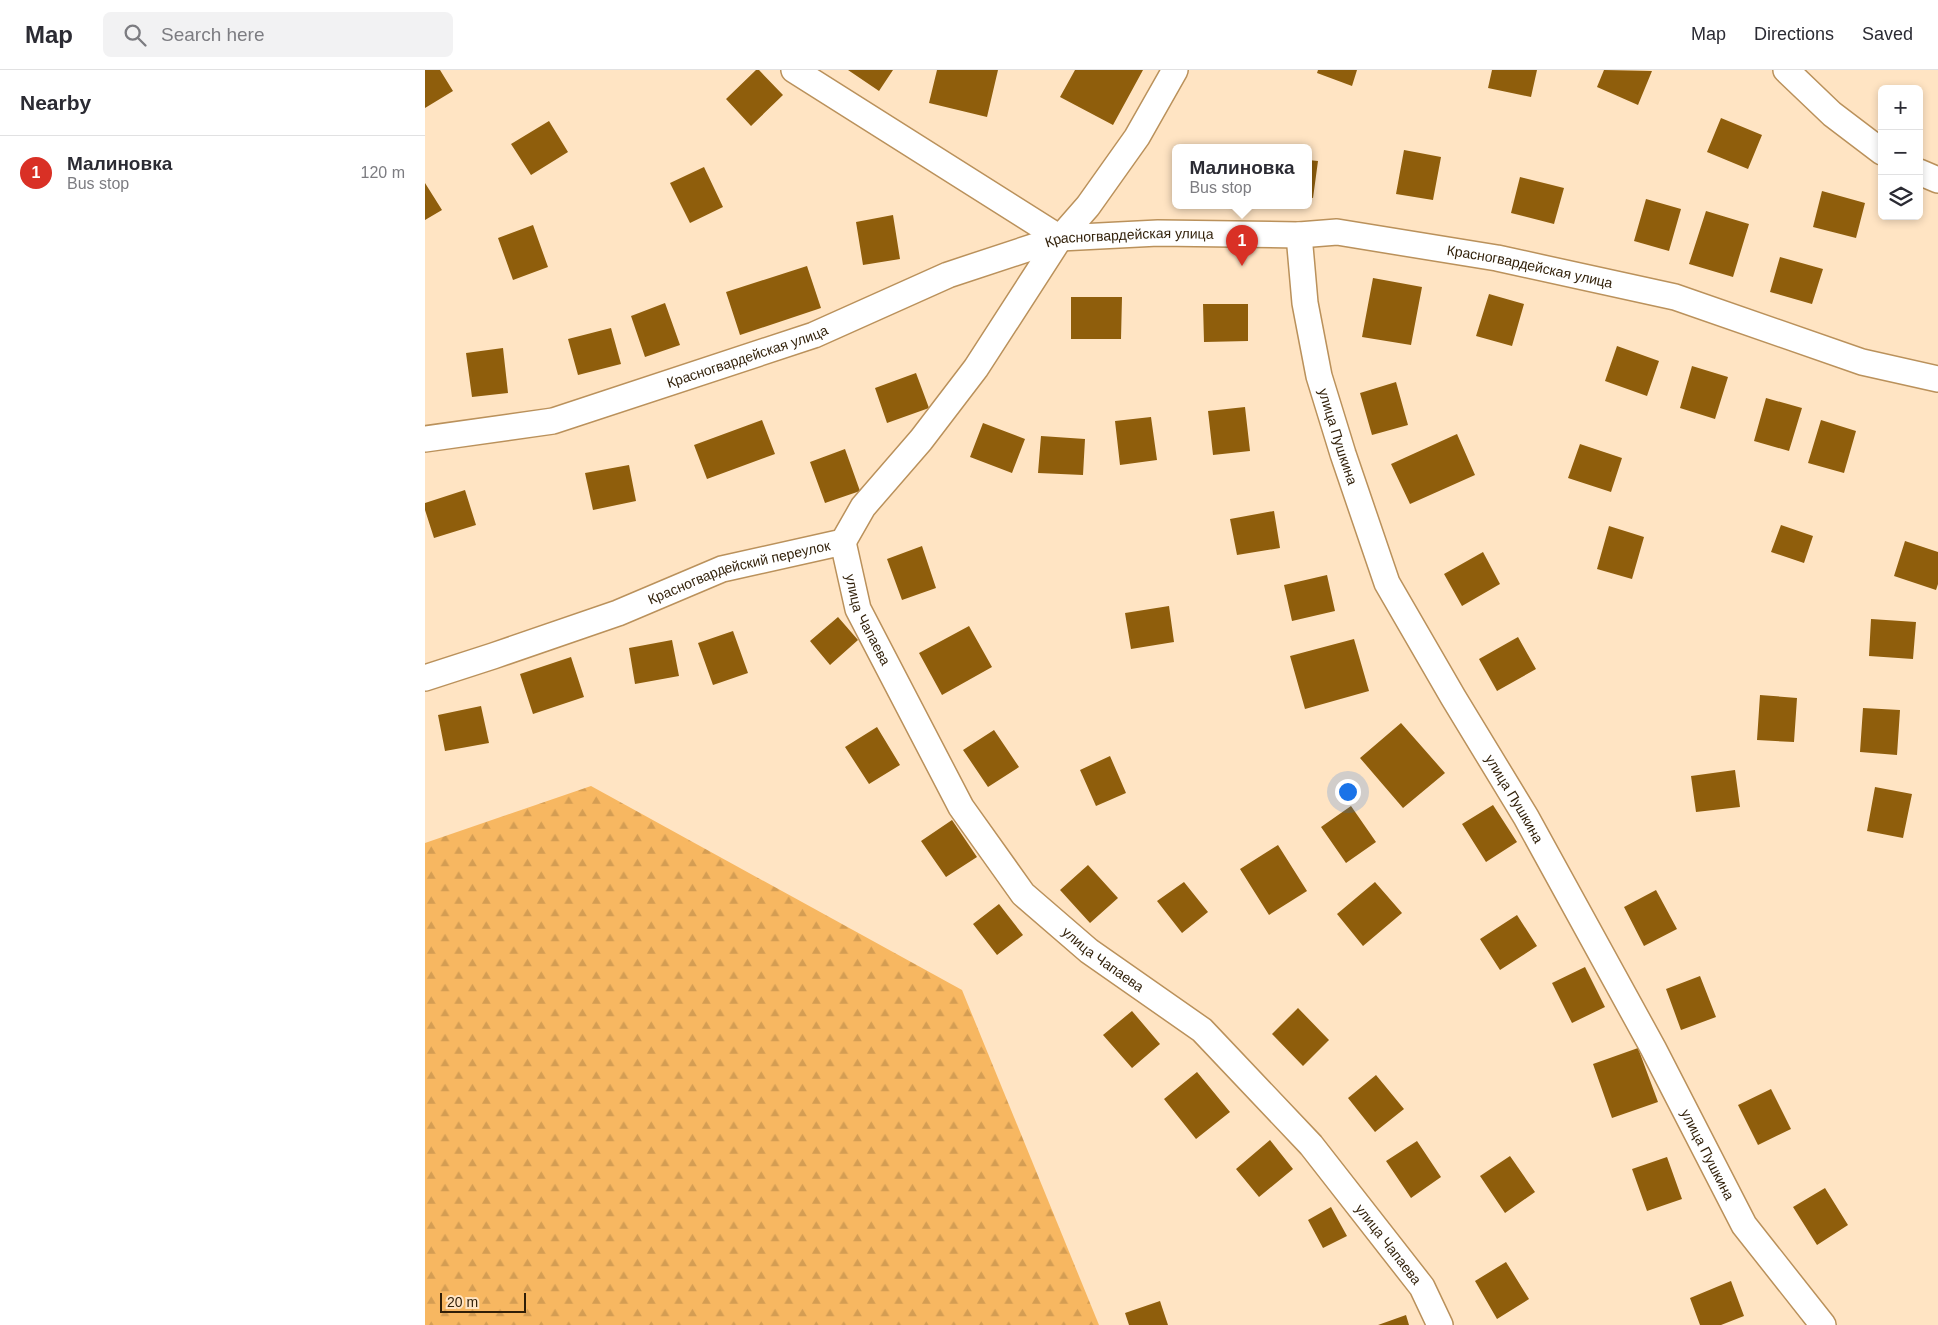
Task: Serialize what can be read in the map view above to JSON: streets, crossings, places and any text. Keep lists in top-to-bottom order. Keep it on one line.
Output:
{"streets":{"street":["Красногвардейская улица","улица Пушкина","Красногвардейский переулок","улица Чапаева"]},"crossings":[["Красногвардейская улица","улица Пушкина"],["Красногвардейская улица","Красногвардейский переулок"],["Красногвардейский переулок","улица Чапаева"]],"scale_bar":"20 m","page":{"header":"Map","search":"Search here","nav":["Map","Directions","Saved"],"heading":"Nearby","map_buttons":["+","−"],"list":[{"mark":"1","name":"Малиновка","note":"Bus stop","value":"120 m"}],"popup":["Малиновка","Bus stop"],"pins":"1","scale":"20 m"}}
